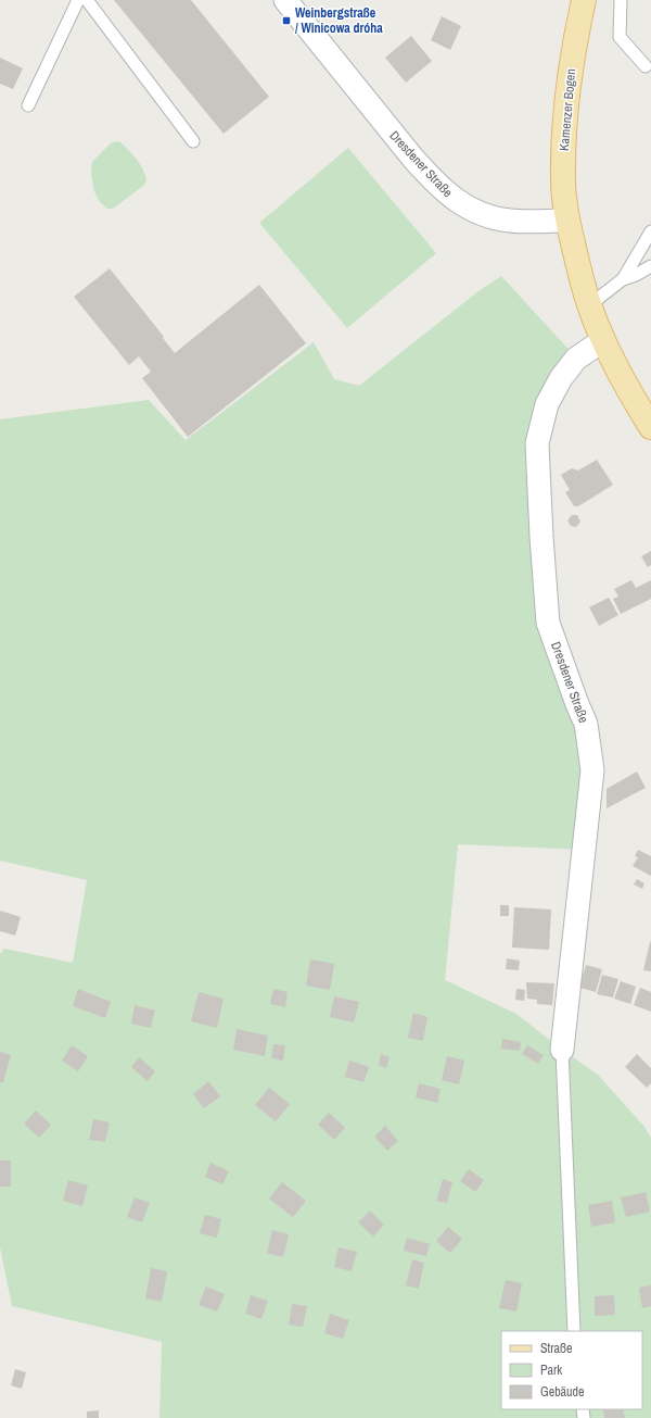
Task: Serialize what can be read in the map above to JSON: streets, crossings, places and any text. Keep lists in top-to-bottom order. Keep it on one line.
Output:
{"streets":{"main road":["Kamenzer Bogen"],"street":["Dresdener Straße"]},"crossings":[["Kamenzer Bogen","Dresdener Straße"]],"places":{"transit":["Weinbergstraße / Winicowa dróha"]},"legend":["Straße","Park","Gebäude"]}
